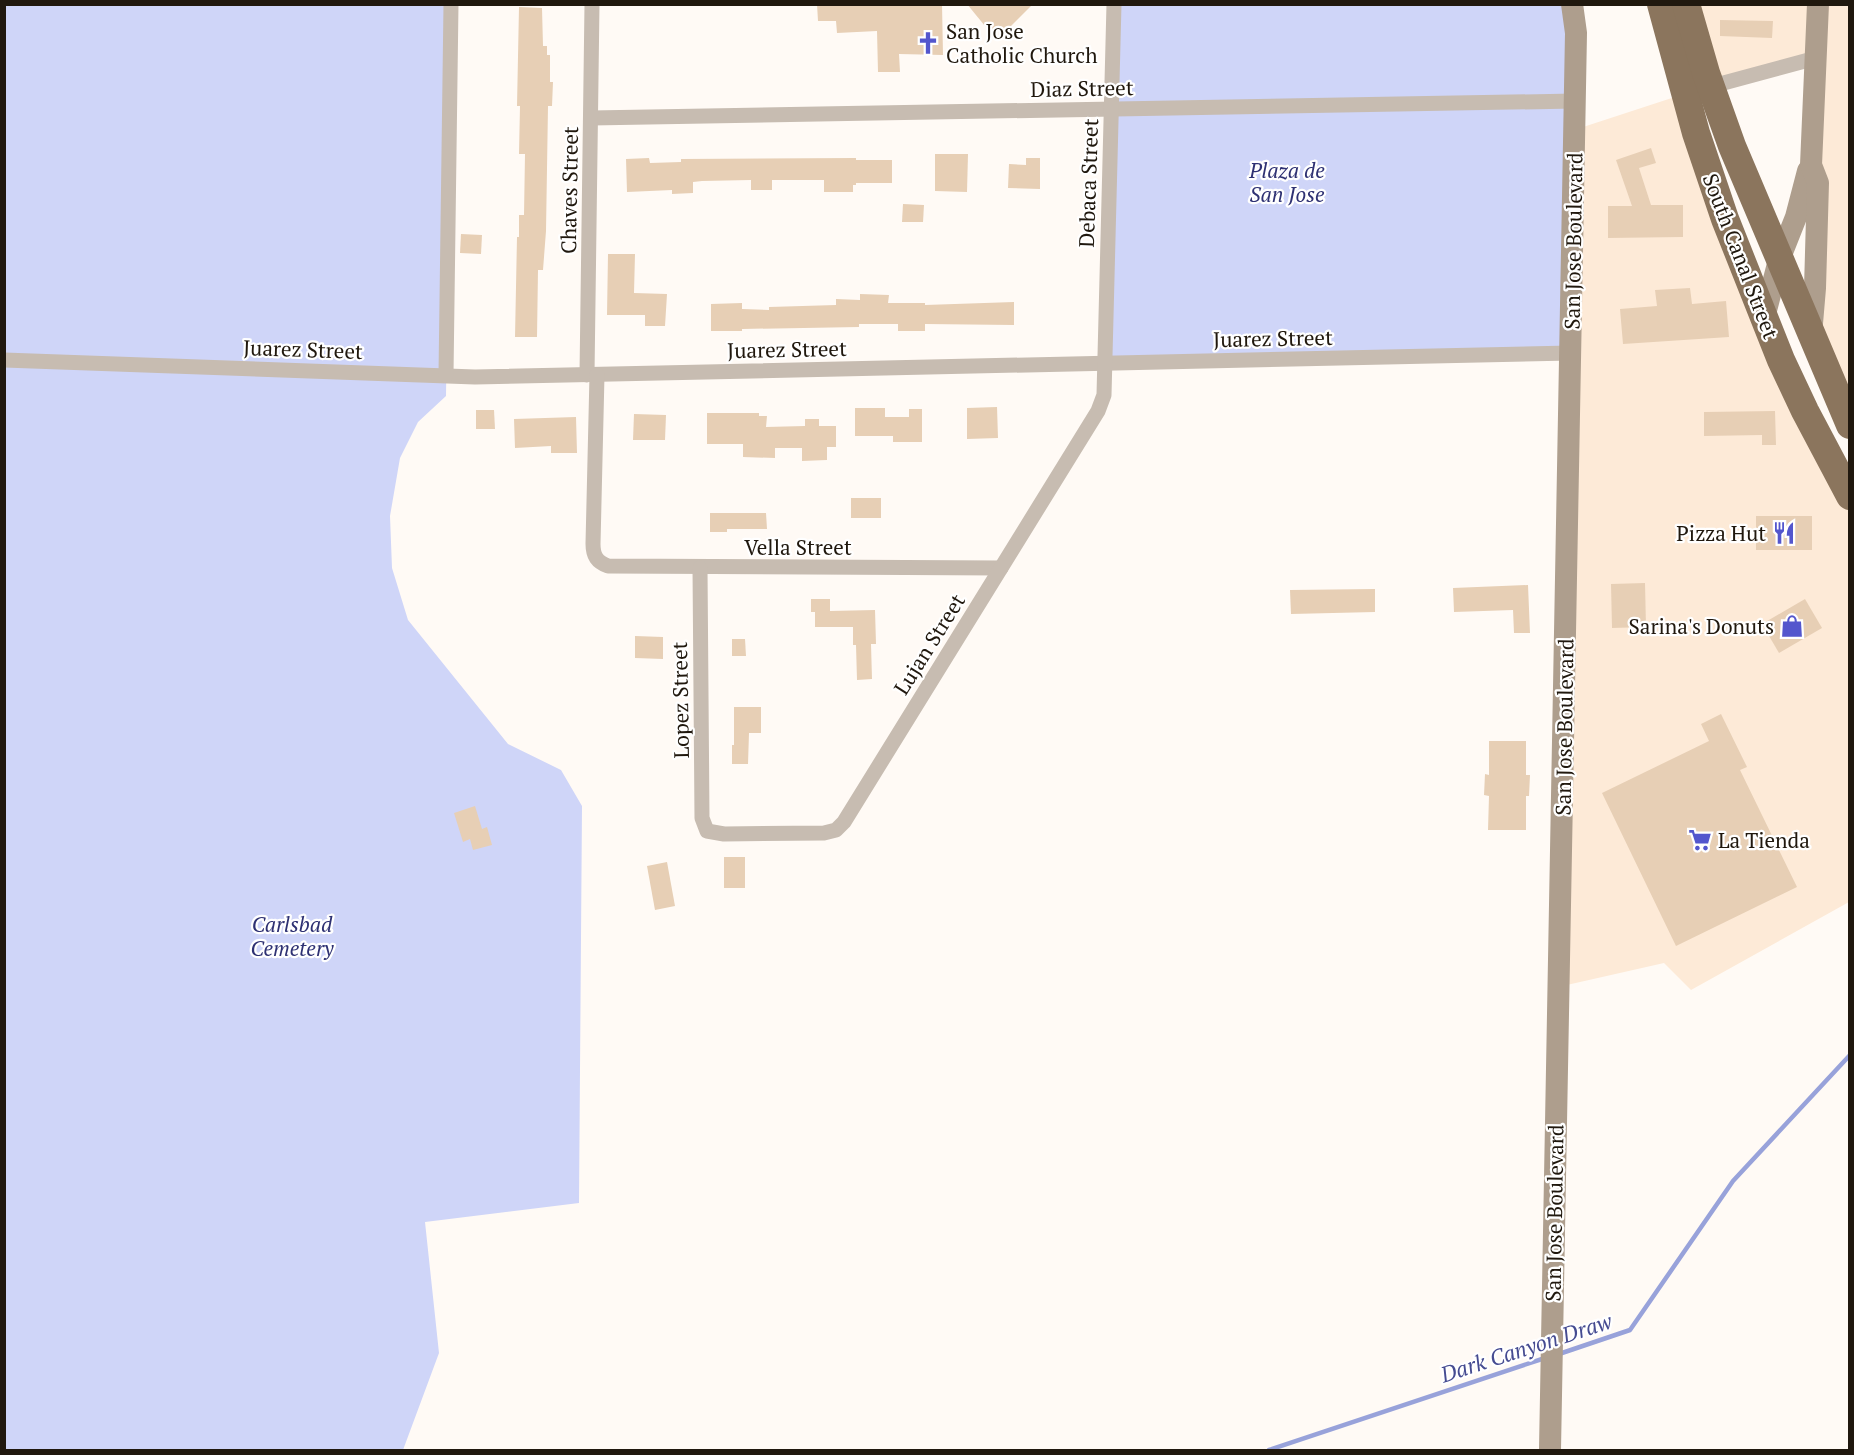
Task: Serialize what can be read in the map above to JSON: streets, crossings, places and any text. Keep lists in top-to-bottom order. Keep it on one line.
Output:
{"streets":{"highway":["South Canal Street"],"street":["Diaz Street","Debaca Street","Chaves Street","San Jose Boulevard","Juarez Street","Vella Street","Lujan Street","Lopez Street"]},"crossings":[["Diaz Street","Debaca Street"],["Diaz Street","Chaves Street"],["Diaz Street","San Jose Boulevard"],["Debaca Street","Juarez Street"],["Debaca Street","Lujan Street"],["Chaves Street","Juarez Street"],["Chaves Street","Vella Street"],["San Jose Boulevard","Juarez Street"],["Juarez Street","Lujan Street"],["Vella Street","Lujan Street"],["Vella Street","Lopez Street"],["Lujan Street","Lopez Street"]],"water":["Dark Canyon Draw"],"parks":["Plaza de San Jose","Carlsbad Cemetery"],"places":{"church":["San Jose Catholic Church"],"restaurant":["Pizza Hut"],"shop":["Sarina's Donuts"],"supermarket":["La Tienda"]}}
